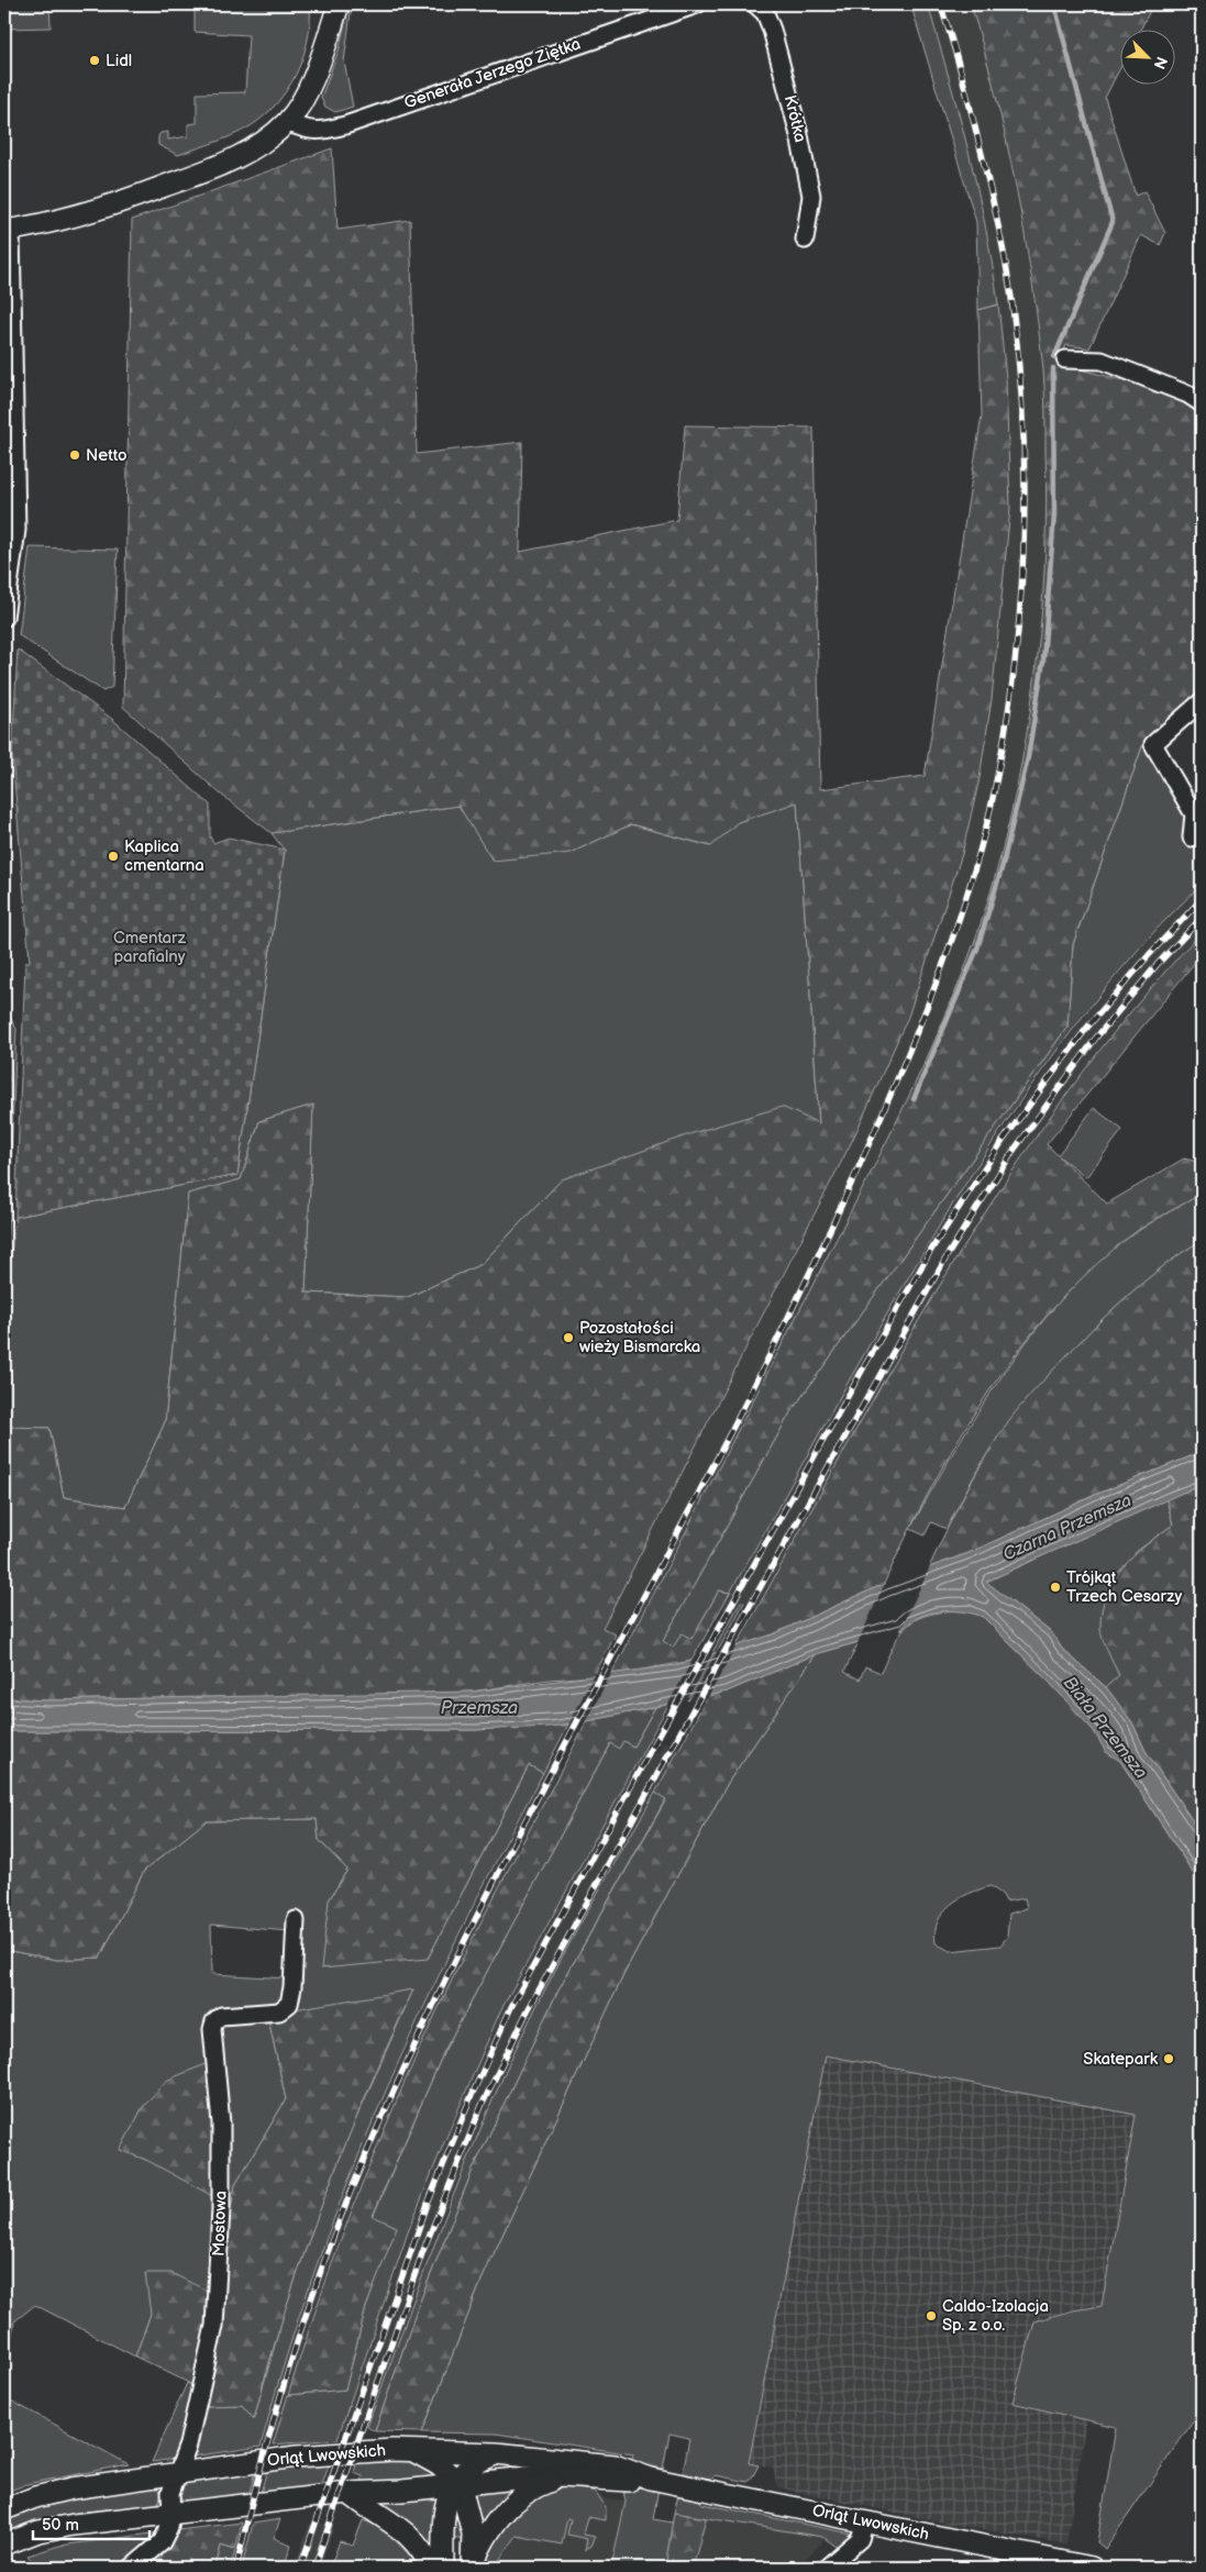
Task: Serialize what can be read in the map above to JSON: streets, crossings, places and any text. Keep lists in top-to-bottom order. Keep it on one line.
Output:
{"streets":{"main road":["Orląt Lwowskich"],"street":["Generała Jerzego Ziętka","Krótka","Mostowa"]},"crossings":[["Mostowa","Orląt Lwowskich"]],"water":["Czarna Przemsza","Przemsza","Biała Przemsza"],"parks":["Cmentarz parafialny"],"places":["Lidl","Netto","Kaplica cmentarna","Pozostałości wieży Bismarcka","Trójkąt Trzech Cesarzy","Skatepark","Caldo-Izolacja Sp. z o.o."],"scale_bar":"50 m","north":"bottom right"}
